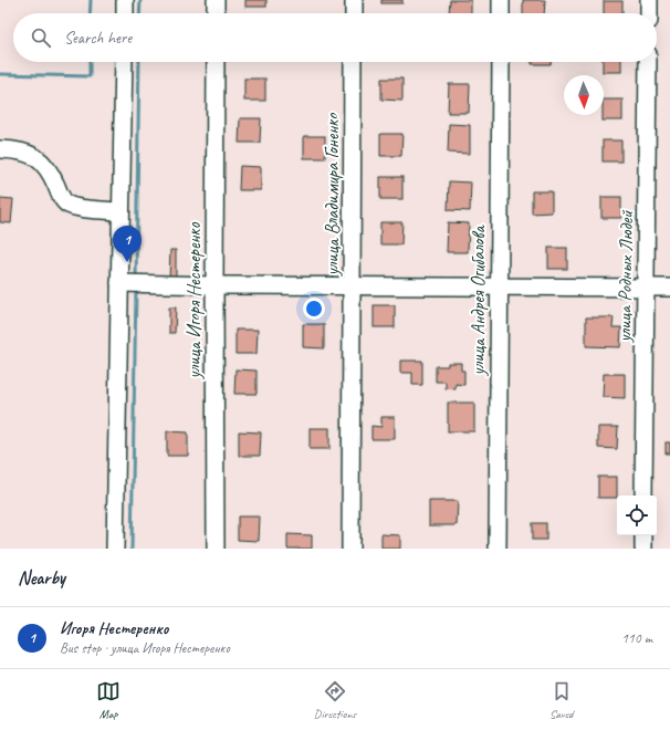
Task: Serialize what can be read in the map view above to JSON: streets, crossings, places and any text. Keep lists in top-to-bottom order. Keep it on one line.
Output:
{"streets":{"street":["улица Владимира Гоненко","улица Родных Людей","улица Игоря Нестеренко","улица Андрея Огибалова"]},"north":"bottom","page":{"search":"Search here","pins":"1","heading":"Nearby","list":[{"mark":"1","name":"Игоря Нестеренко","note":"Bus stop · улица Игоря Нестеренко","value":"110 m"}],"nav":["Map","Directions","Saved"]}}
